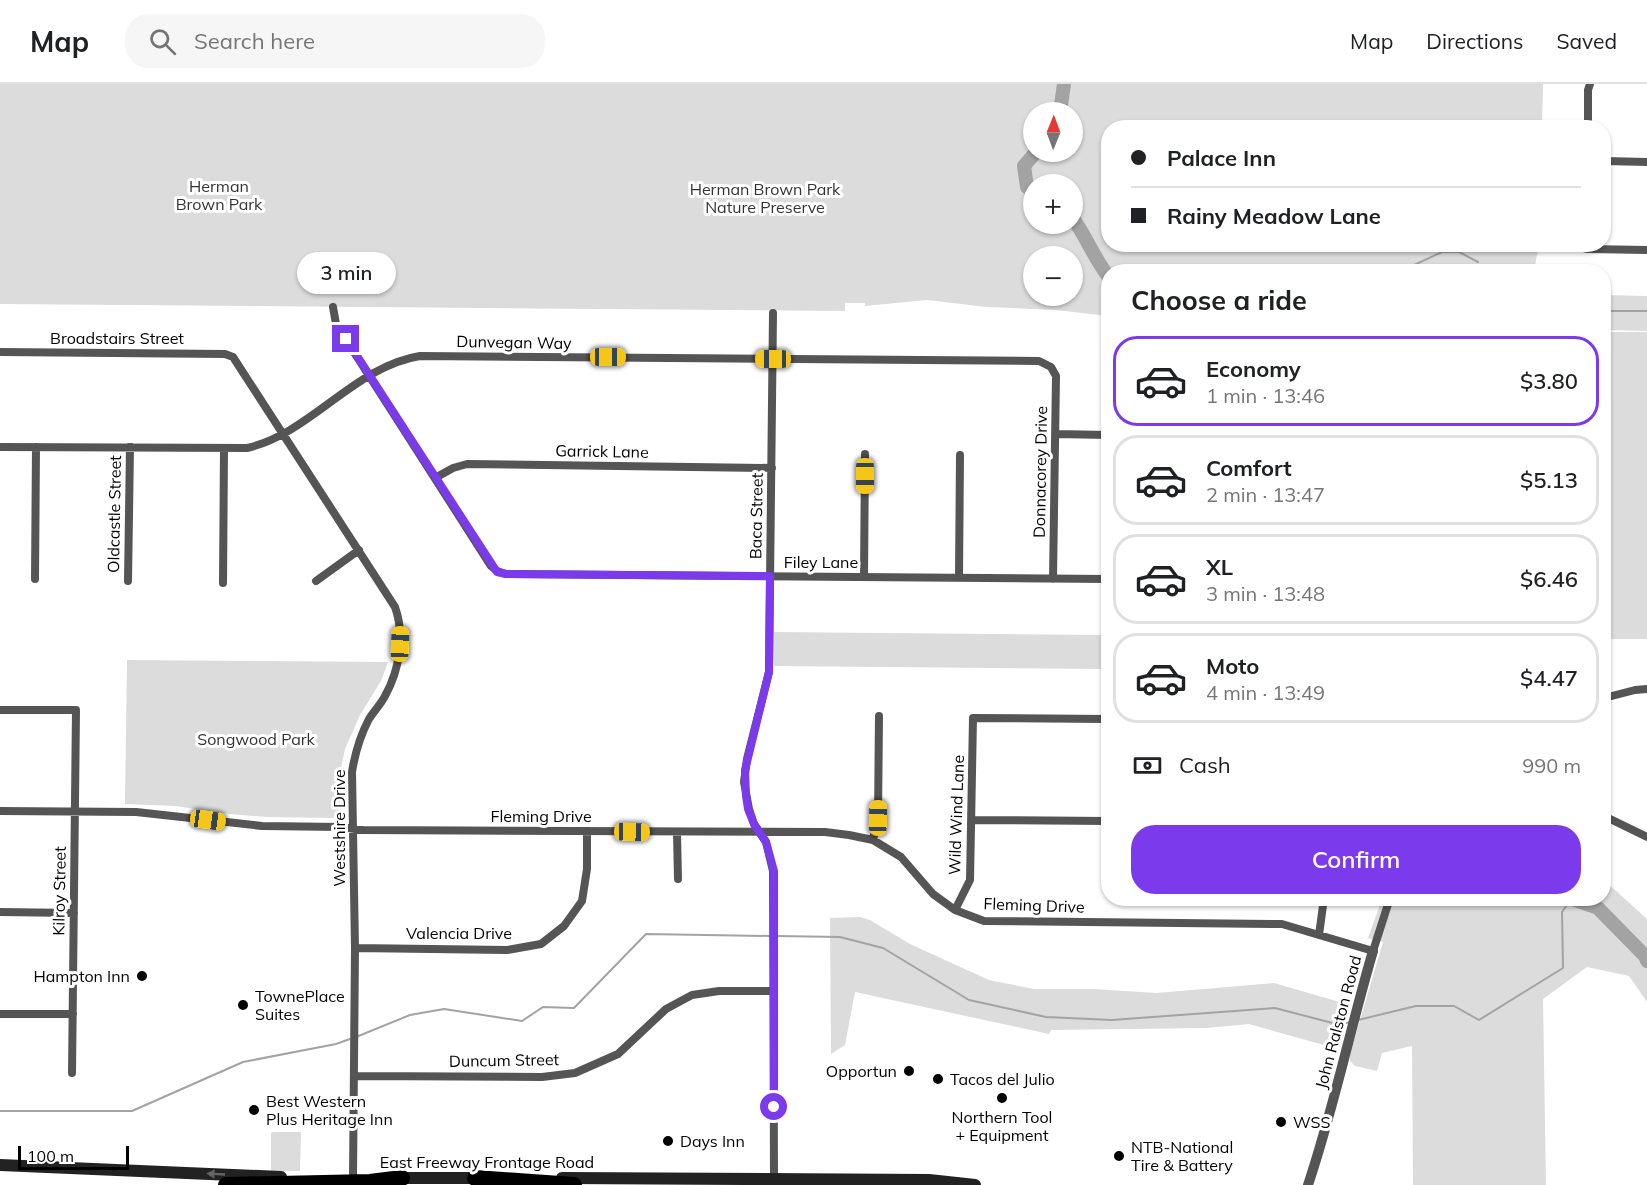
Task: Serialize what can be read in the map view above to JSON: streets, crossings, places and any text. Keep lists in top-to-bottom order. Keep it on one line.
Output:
{"streets":{"main road":["East Freeway Frontage Road"],"street":["Broadstairs Street","Dunvegan Way","Garrick Lane","Donnacorey Drive","Oldcastle Street","Baca Street","Filey Lane","Wild Wind Lane","Fleming Drive","Westshire Drive","Kilroy Street","Valencia Drive","John Ralston Road","Duncum Street"]},"crossings":[["Broadstairs Street","Westshire Drive"],["Dunvegan Way","Donnacorey Drive"],["Dunvegan Way","Oldcastle Street"],["Dunvegan Way","Baca Street"],["Dunvegan Way","Westshire Drive"],["Garrick Lane","Baca Street"],["Garrick Lane","Filey Lane"],["Donnacorey Drive","Filey Lane"],["Baca Street","Filey Lane"],["Baca Street","Fleming Drive"],["Baca Street","Duncum Street"],["Baca Street","East Freeway Frontage Road"],["Wild Wind Lane","Fleming Drive"],["Fleming Drive","Westshire Drive"],["Fleming Drive","Kilroy Street"],["Fleming Drive","Valencia Drive"],["Fleming Drive","John Ralston Road"],["Westshire Drive","Valencia Drive"],["Westshire Drive","Duncum Street"],["Westshire Drive","East Freeway Frontage Road"]],"one_way":["East Freeway Frontage Road"],"parks":["Herman Brown Park","Herman Brown Park Nature Preserve","Songwood Park"],"places":["Hampton Inn","TownePlace Suites","Opportun","Tacos del Julio","Northern Tool + Equipment","Best Western Plus Heritage Inn","WSS","Days Inn","NTB-National Tire & Battery"],"scale_bar":"100 m","north":"top","page":{"header":"Map","search":"Search here","nav":["Map","Directions","Saved"],"map_buttons":["+","−"],"banner":["Palace Inn","Rainy Meadow Lane"],"bubble":"3 min","heading":"Choose a ride","list":[{"name":"Economy","note":"1 min · 13:46","value":"$3.80"},{"name":"Comfort","note":"2 min · 13:47","value":"$5.13"},{"name":"XL","note":"3 min · 13:48","value":"$6.46"},{"name":"Moto","note":"4 min · 13:49","value":"$4.47"}],"pay":["Cash","990 m"],"buttons":"Confirm","scale":"100 m"}}
